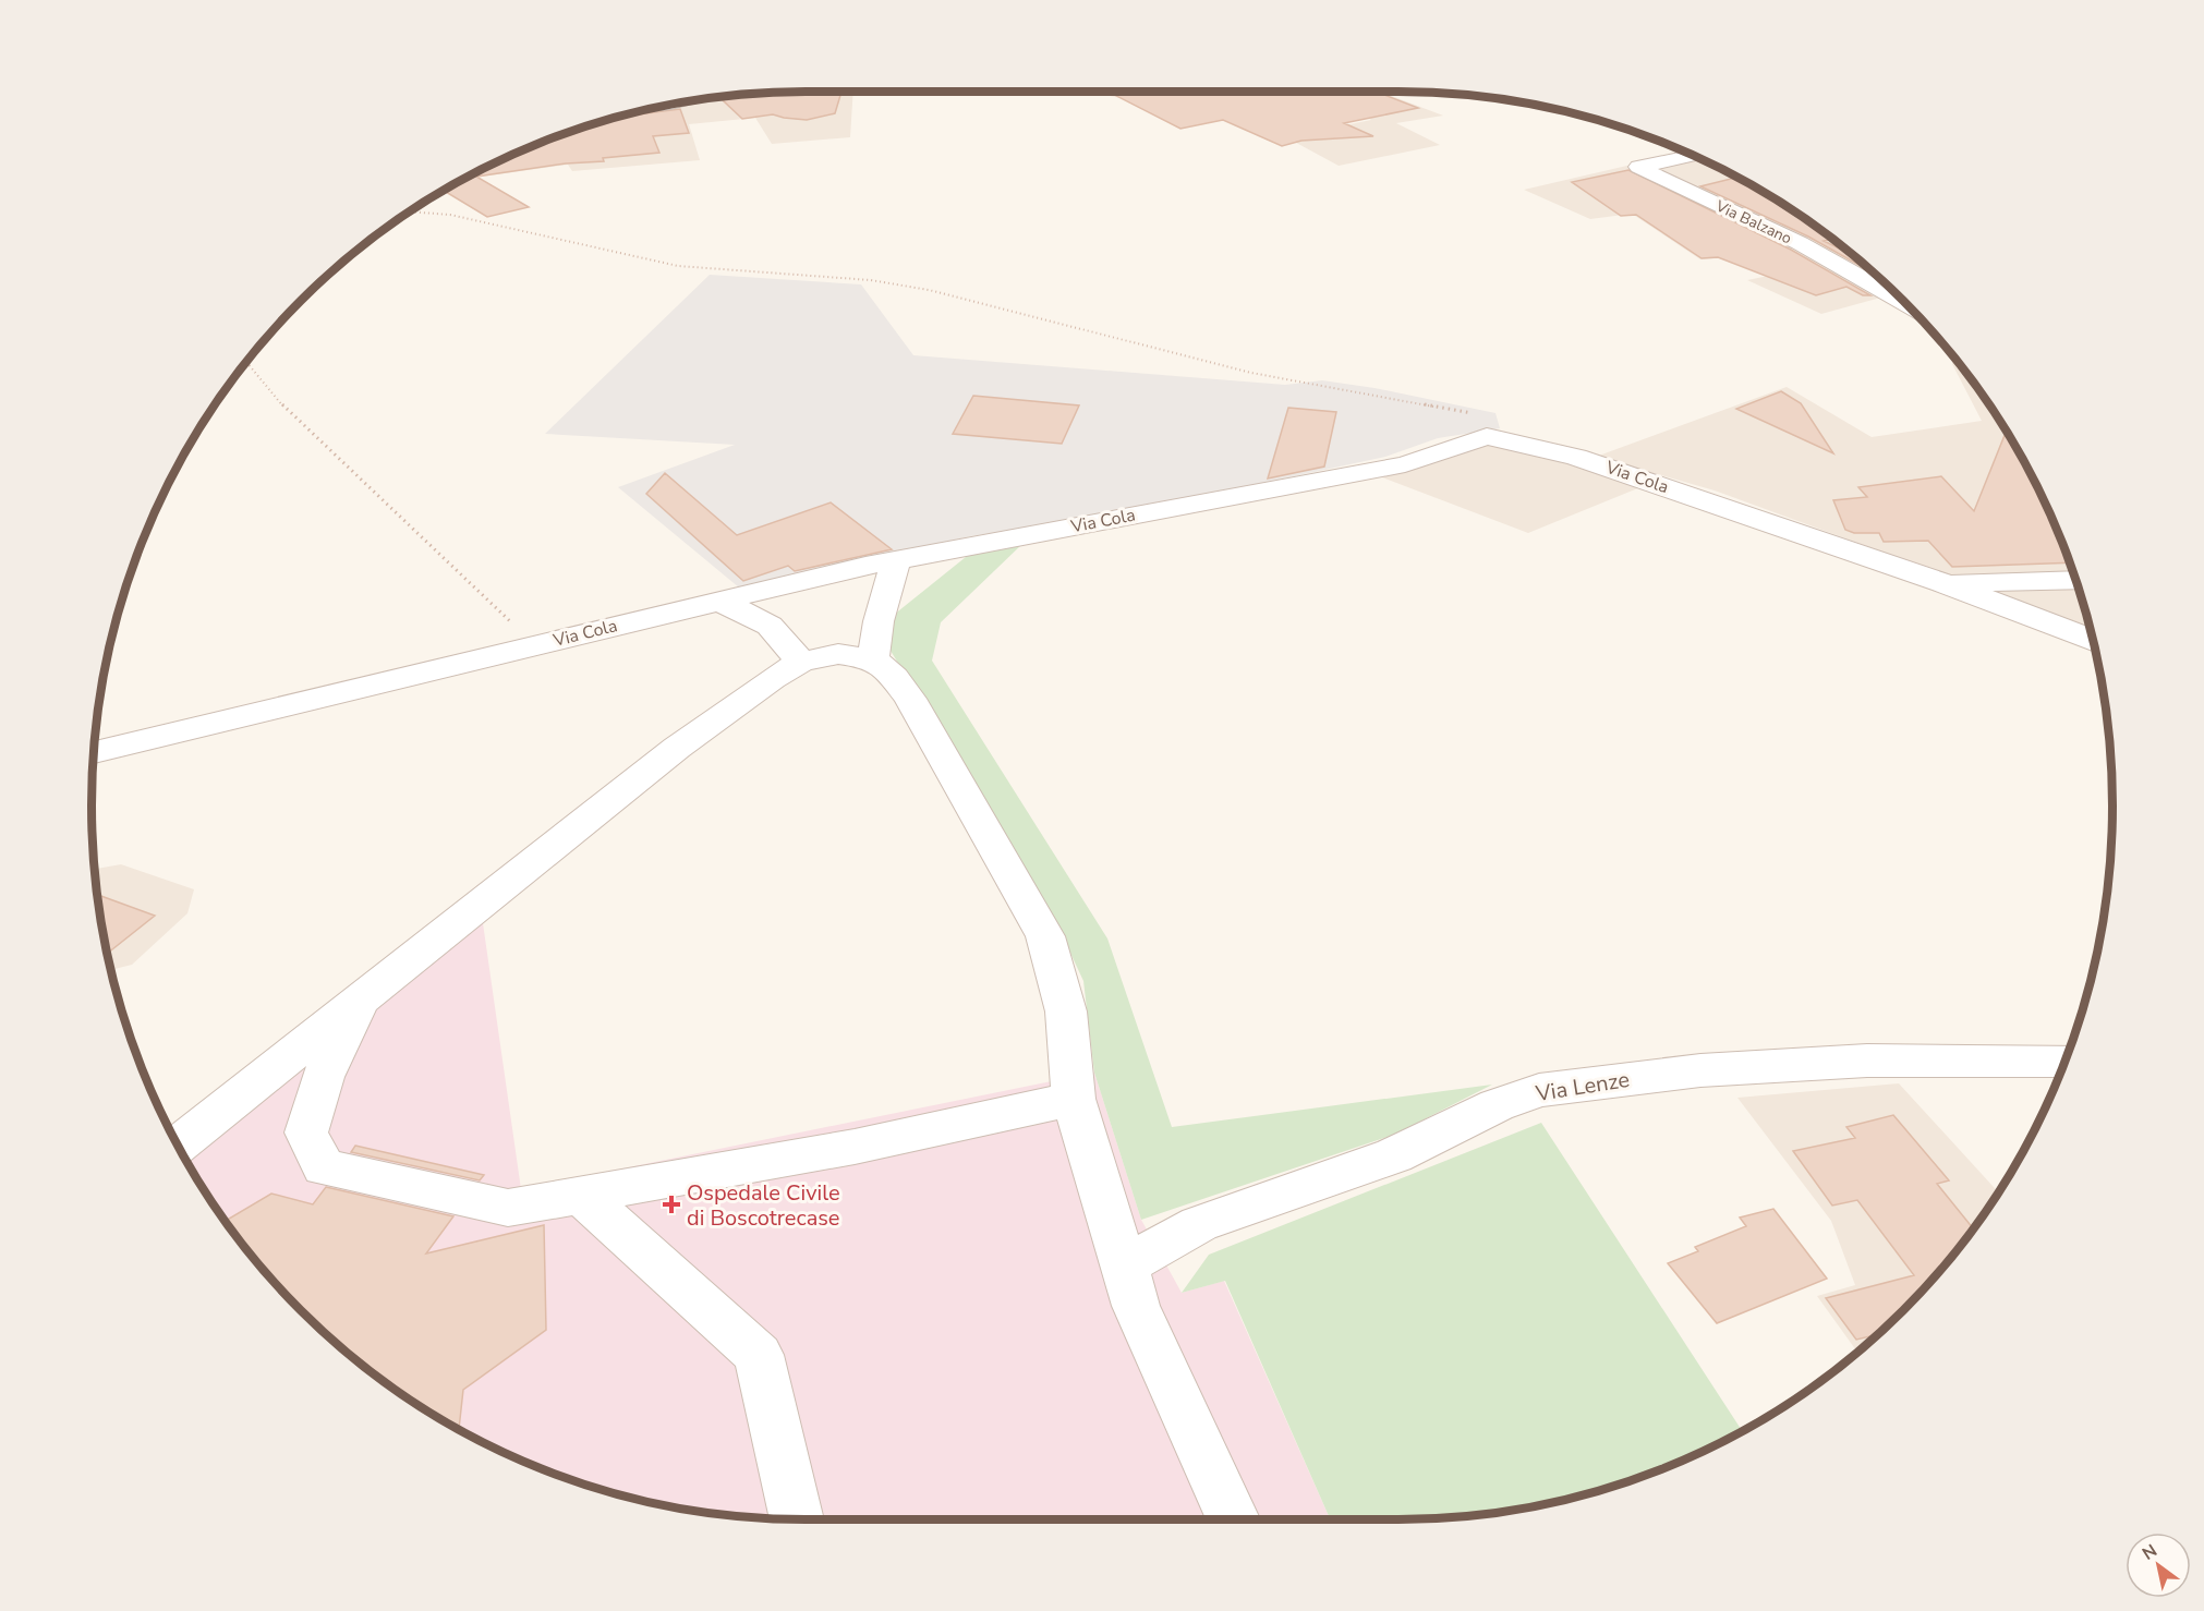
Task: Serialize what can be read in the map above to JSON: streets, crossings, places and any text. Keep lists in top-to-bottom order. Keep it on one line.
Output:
{"streets":{"street":["Via Balzano","Via Cola","Via Lenze"]},"places":{"health":["Ospedale Civile di Boscotrecase"]},"north":"top left"}
